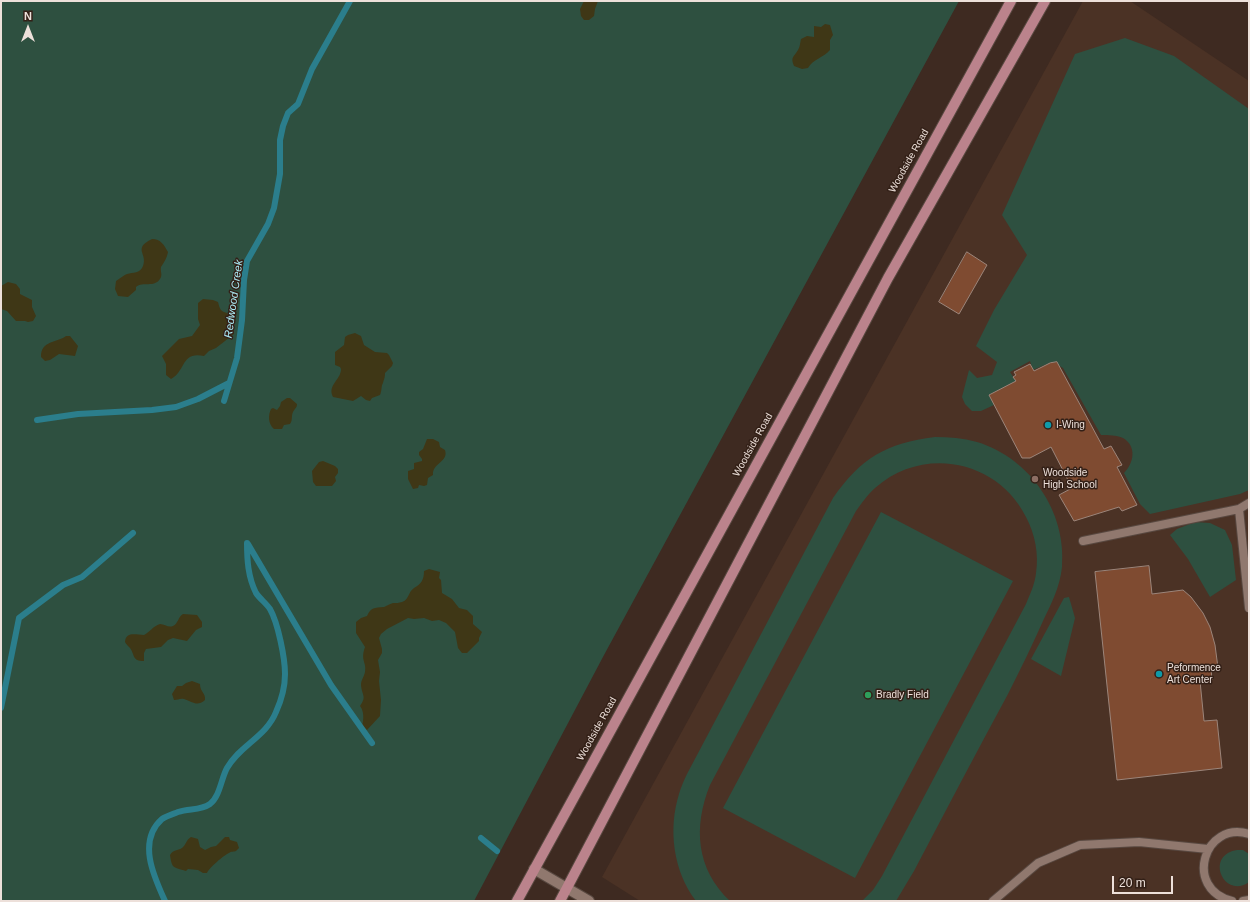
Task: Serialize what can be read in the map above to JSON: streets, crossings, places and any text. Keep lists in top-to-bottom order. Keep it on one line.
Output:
{"streets":{"main road":["Woodside Road"]},"water":["Redwood Creek"],"places":["I-Wing","Woodside High School","Peformence Art Center","Bradly Field"],"scale_bar":"20 m","north":"top"}
